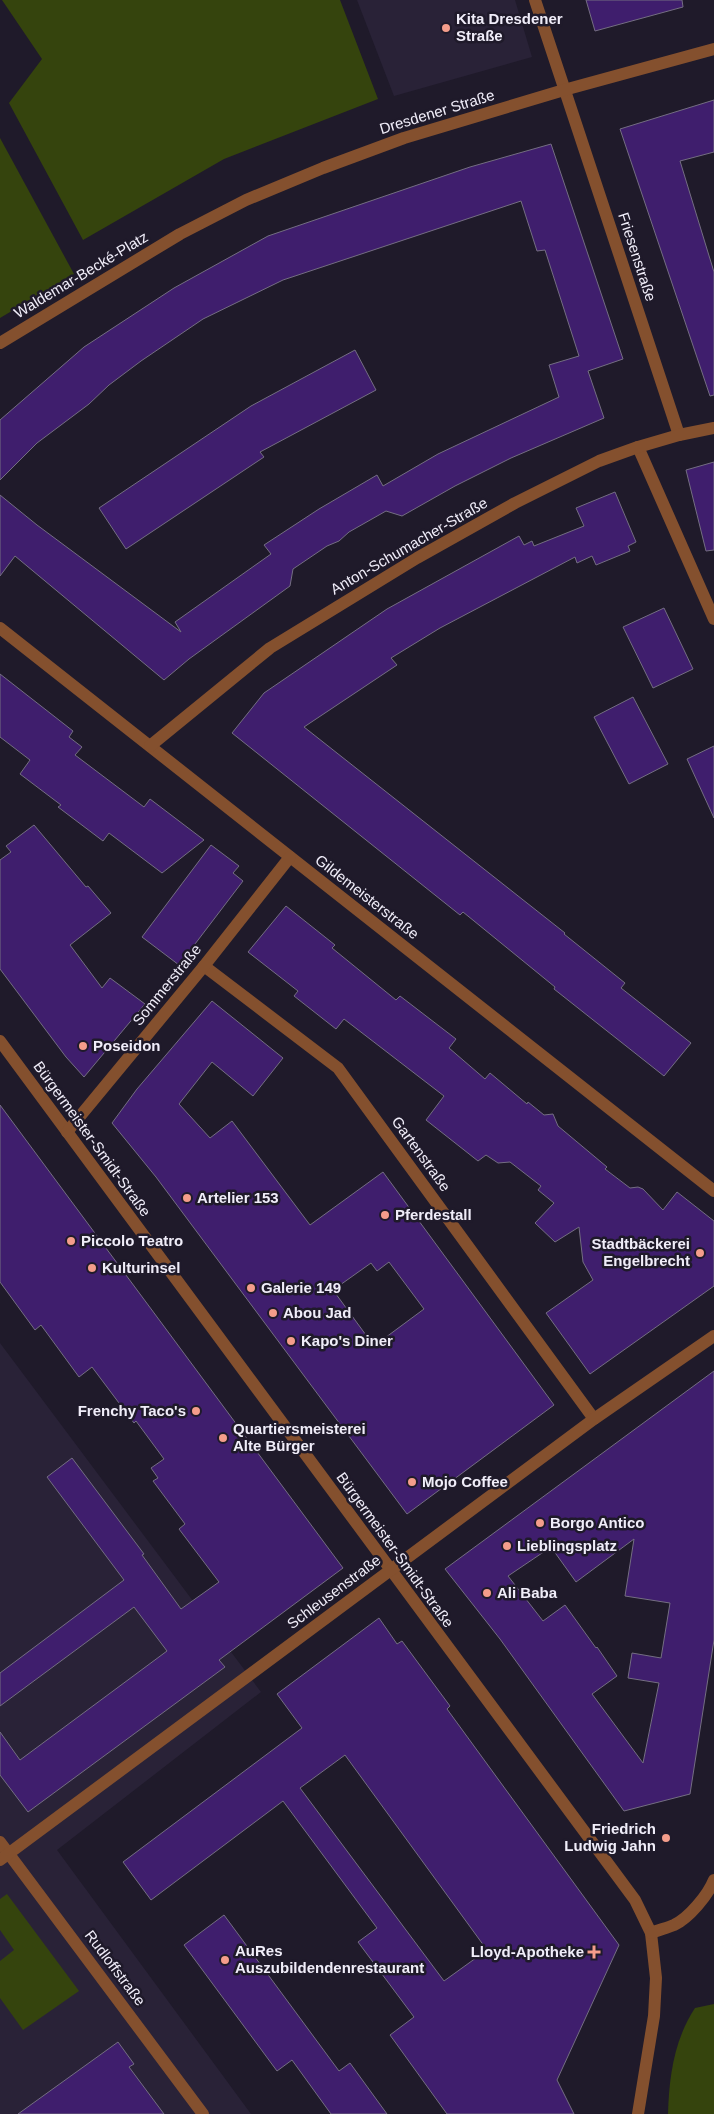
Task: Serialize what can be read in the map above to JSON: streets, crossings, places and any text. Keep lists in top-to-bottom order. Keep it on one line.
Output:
{"streets":{"street":["Dresdener Straße","Friesenstraße","Waldemar-Becké-Platz","Anton-Schumacher-Straße","Gildemeisterstraße","Sommerstraße","Bürgermeister-Smidt-Straße","Gartenstraße","Schleusenstraße","Rudloffstraße"]},"crossings":[["Dresdener Straße","Friesenstraße"],["Dresdener Straße","Waldemar-Becké-Platz"],["Friesenstraße","Anton-Schumacher-Straße"],["Anton-Schumacher-Straße","Gildemeisterstraße"],["Gildemeisterstraße","Sommerstraße"],["Sommerstraße","Bürgermeister-Smidt-Straße"],["Sommerstraße","Gartenstraße"],["Bürgermeister-Smidt-Straße","Schleusenstraße"],["Gartenstraße","Schleusenstraße"],["Schleusenstraße","Rudloffstraße"]],"places":{"other":["Kita Dresdener Straße","Poseidon","Artelier 153","Pferdestall","Piccolo Teatro","Stadtbäckerei Engelbrecht","Kulturinsel","Galerie 149","Abou Jad","Kapo's Diner","Frenchy Taco's","Quartiersmeisterei Alte Bürger","Mojo Coffee","Borgo Antico","Lieblingsplatz","Ali Baba","Friedrich Ludwig Jahn","AuRes Auszubildendenrestaurant"],"health":["Lloyd-Apotheke"]}}
